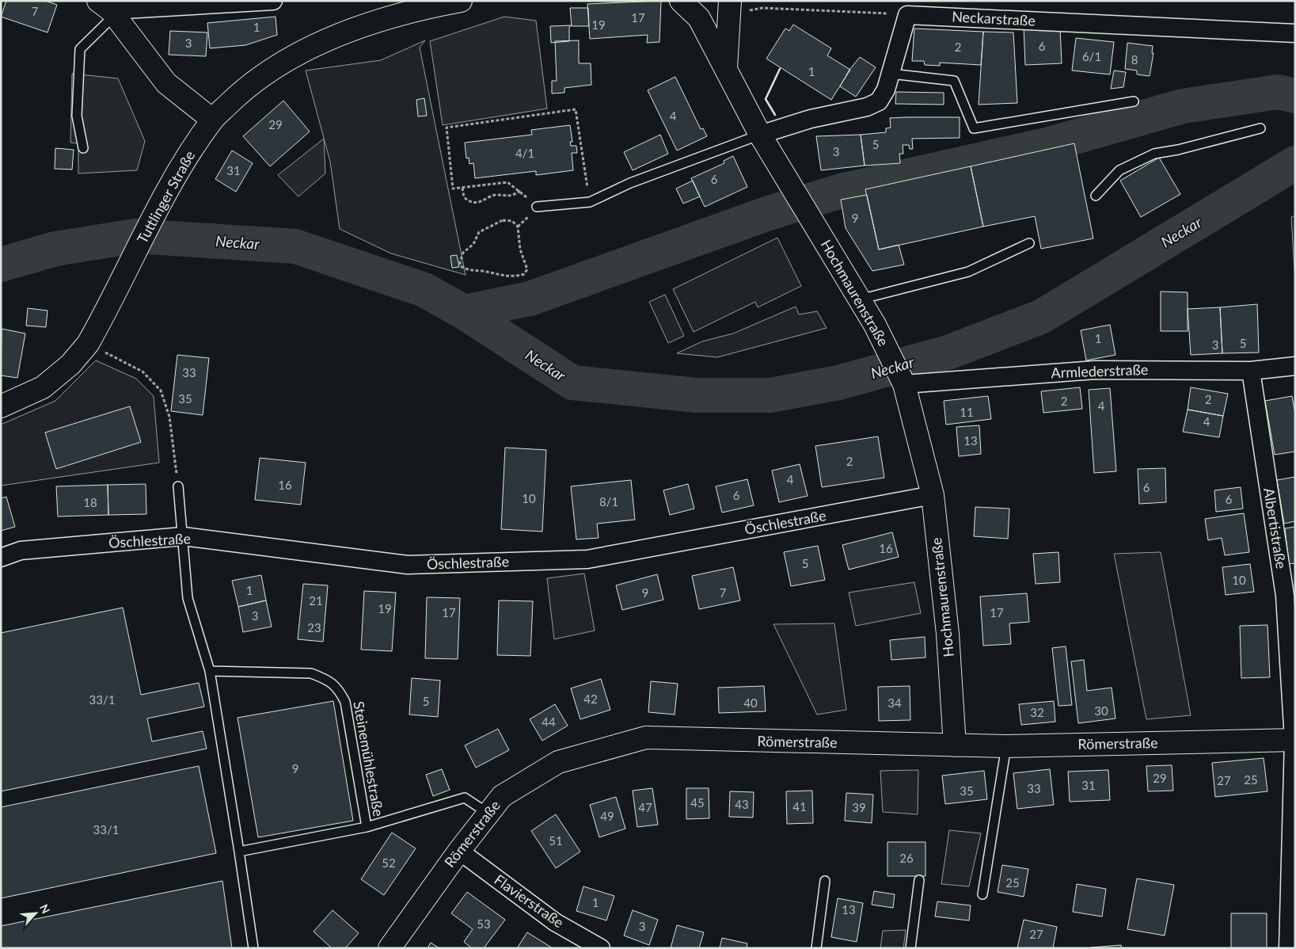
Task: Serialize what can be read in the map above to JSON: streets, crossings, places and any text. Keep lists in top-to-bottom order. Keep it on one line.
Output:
{"streets":{"street":["Neckarstraße","Tuttlinger Straße","Hochmaurenstraße","Armlederstraße","Öschlestraße","Albertistraße","Römerstraße","Flavierstraße"],"lane":["Steinemühlestraße"]},"crossings":[["Hochmaurenstraße","Armlederstraße"],["Hochmaurenstraße","Öschlestraße"],["Hochmaurenstraße","Römerstraße"],["Armlederstraße","Albertistraße"],["Albertistraße","Römerstraße"],["Römerstraße","Steinemühlestraße"],["Römerstraße","Flavierstraße"]],"water":["Neckar"],"house_numbers":["7","17","19","1","3","6","2","6/1","8","1","4","29","5","3","4/1","31","6","9","1","5","3","33","35","2","2","4","11","4","13","2","4","16","6","6","10","6","8/1","18","16","5","10","1","9","7","21","19","17","17","3","23","42","33/1","5","40","34","30","32","44","9","29","25","27","31","33","35","45","43","41","47","39","49","33/1","51","26","52","25","1","13","53","3","27"],"north":"top right"}
